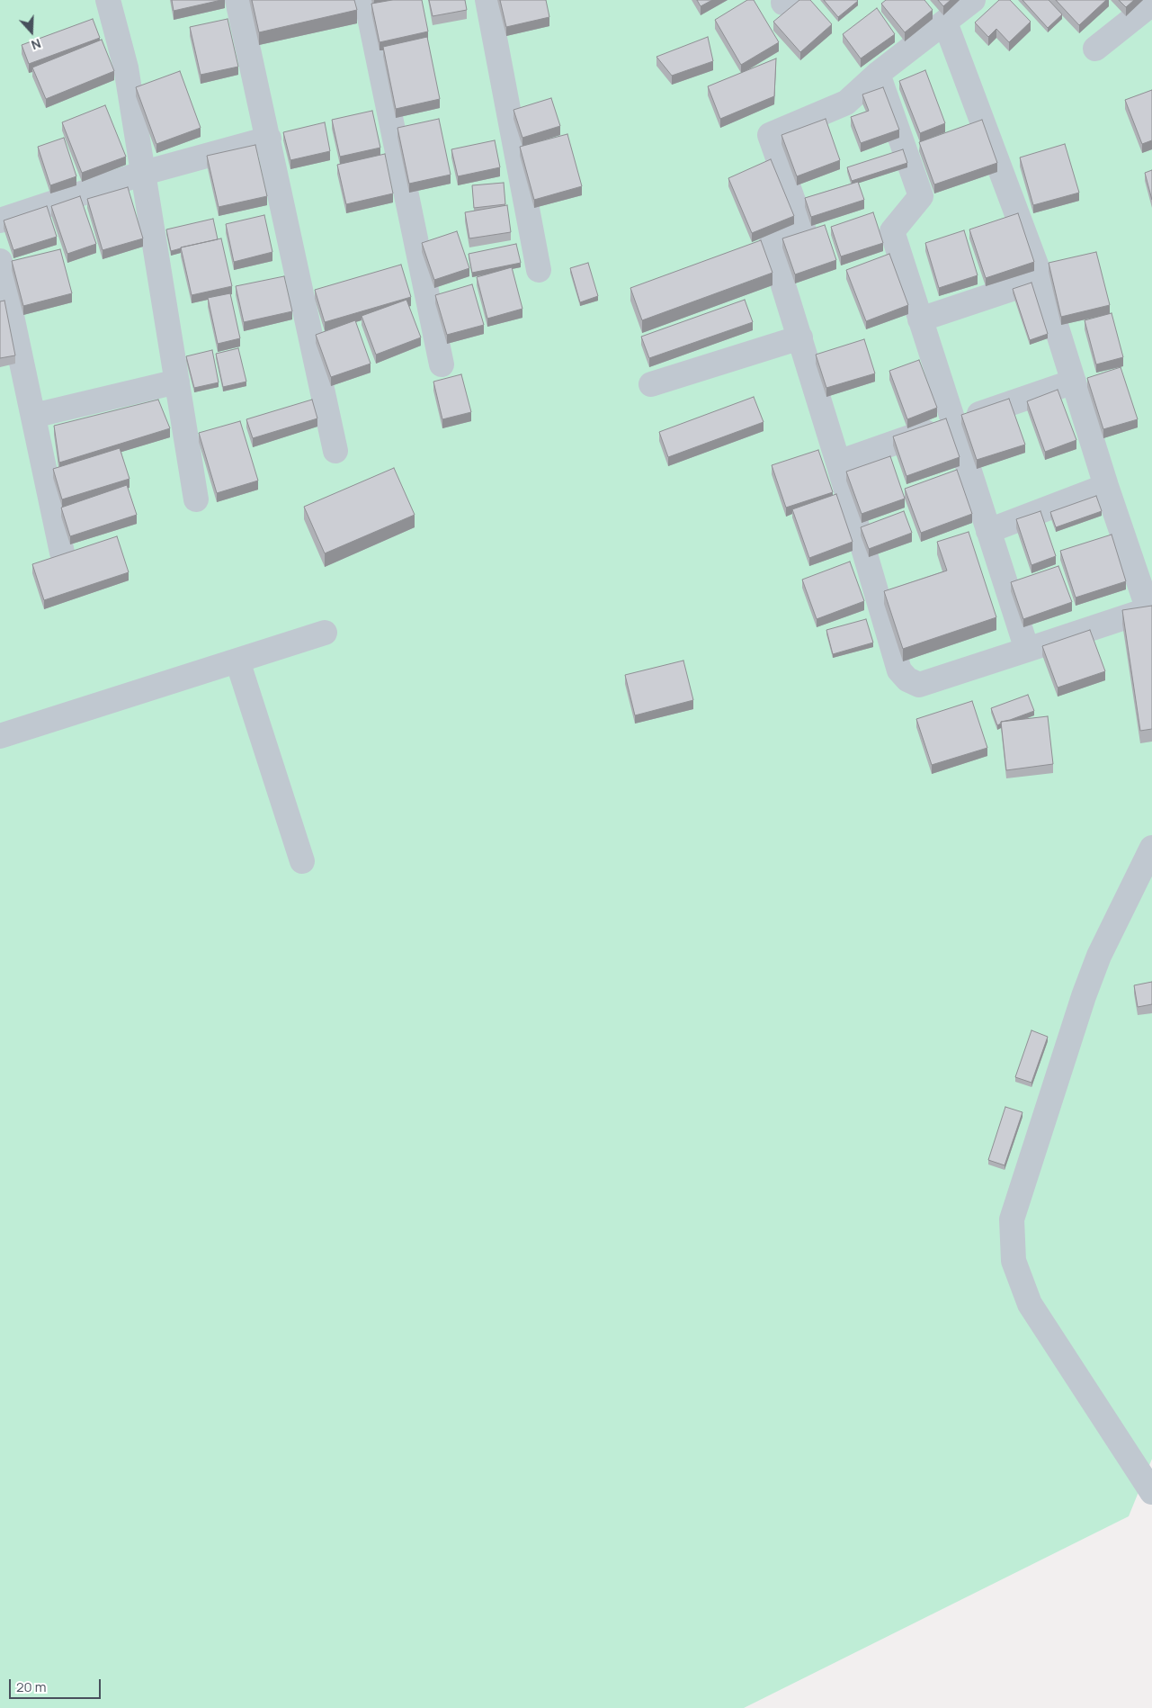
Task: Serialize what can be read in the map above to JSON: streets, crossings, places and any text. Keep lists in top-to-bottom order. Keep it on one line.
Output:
{"scale_bar":"20 m","north":"bottom"}
